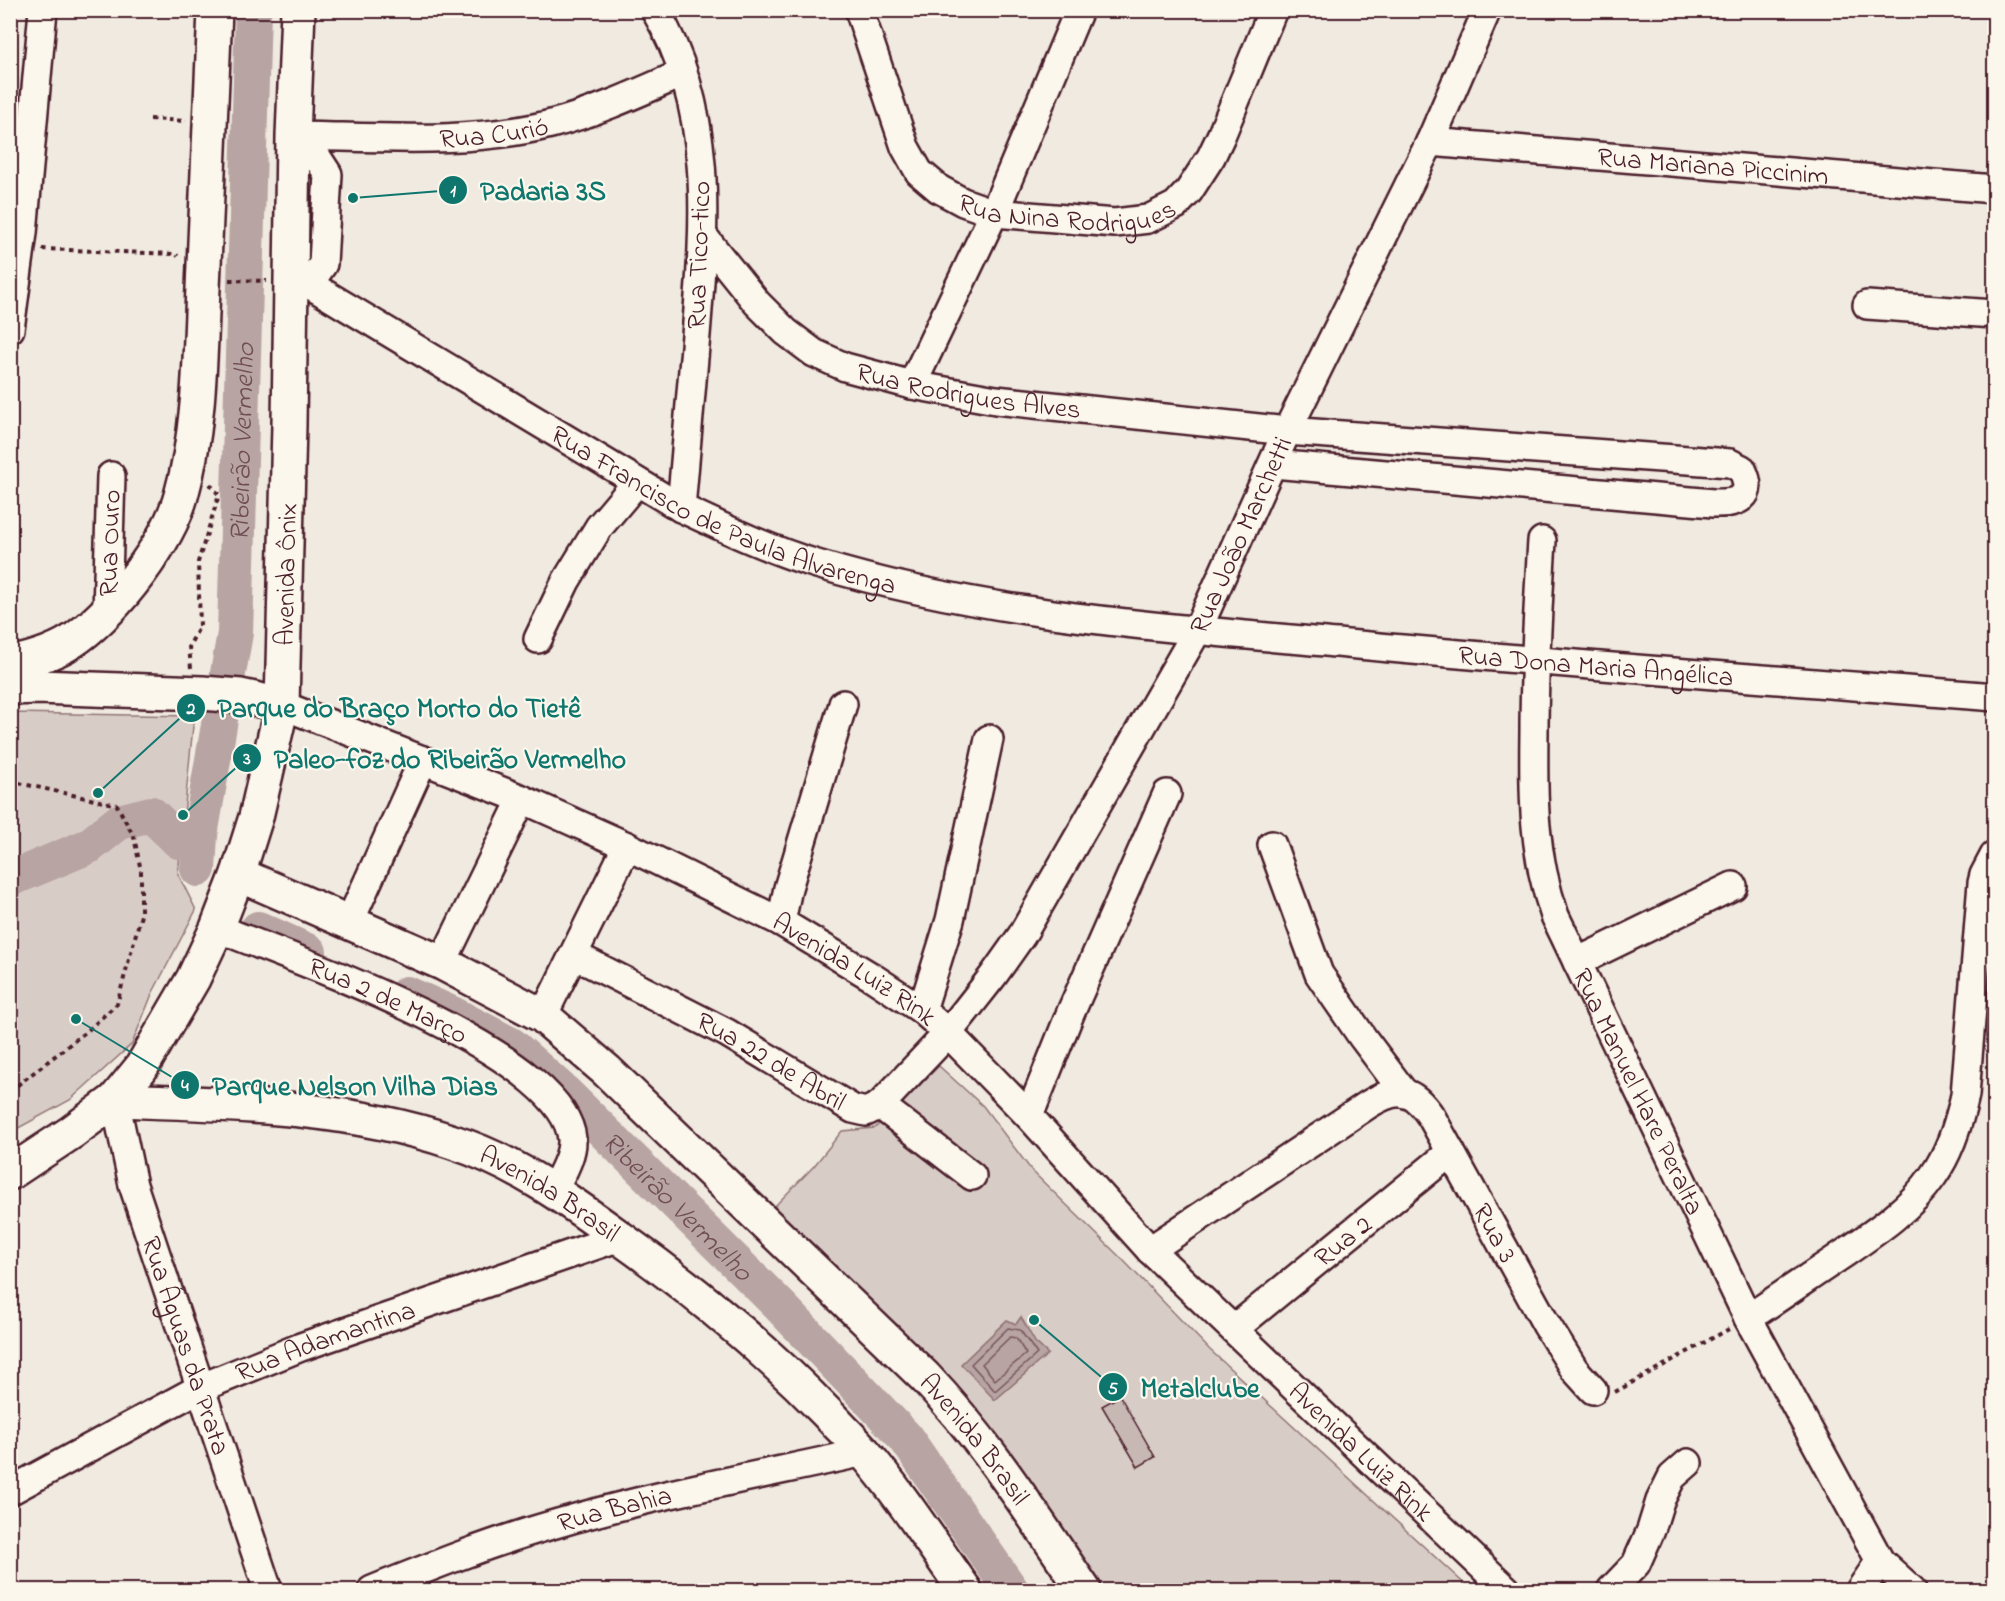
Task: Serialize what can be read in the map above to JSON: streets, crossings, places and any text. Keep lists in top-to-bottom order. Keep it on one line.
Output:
{"streets":{"main road":["Avenida Ônix","Avenida Luiz Rink","Avenida Brasil"],"street":["Rua Curió","Rua Mariana Piccinim","Rua Nina Rodrigues","Rua Tico-tico","Rua Rodrigues Alves","Rua Francisco de Paula Alvarenga","Rua João Marchetti","Rua Ouro","Rua Dona Maria Angélica","Rua 2 de Março","Rua 22 de Abril","Rua Manuel Hare Peralta","Rua 3","Rua 2","Rua Adamantina","Rua Águas da Prata","Rua Bahia"]},"crossings":[["Rua Curió","Rua Tico-tico"],["Rua Curió","Avenida Ônix"],["Rua Mariana Piccinim","Rua João Marchetti"],["Rua Tico-tico","Rua Rodrigues Alves"],["Rua Tico-tico","Rua Francisco de Paula Alvarenga"],["Rua Rodrigues Alves","Rua João Marchetti"],["Rua Francisco de Paula Alvarenga","Rua João Marchetti"],["Rua Francisco de Paula Alvarenga","Avenida Ônix"],["Rua Francisco de Paula Alvarenga","Rua Dona Maria Angélica"],["Rua João Marchetti","Rua Dona Maria Angélica"],["Rua João Marchetti","Avenida Luiz Rink"],["Rua João Marchetti","Rua 22 de Abril"],["Avenida Ônix","Avenida Luiz Rink"],["Avenida Ônix","Rua 2 de Março"],["Avenida Ônix","Avenida Brasil"],["Avenida Ônix","Rua Águas da Prata"],["Rua Dona Maria Angélica","Rua Manuel Hare Peralta"],["Avenida Luiz Rink","Rua 22 de Abril"],["Avenida Luiz Rink","Rua 2"],["Rua 2 de Março","Avenida Brasil"],["Avenida Brasil","Rua Adamantina"],["Avenida Brasil","Rua Águas da Prata"],["Avenida Brasil","Rua Bahia"],["Rua 3","Rua 2"],["Rua Adamantina","Rua Águas da Prata"]],"water":["Ribeirão Vermelho"],"places":["Padaria 3S","Parque do Braço Morto do Tietê","Paleo-foz do Ribeirão Vermelho","Parque Nelson Vilha Dias","Metalclube"]}
